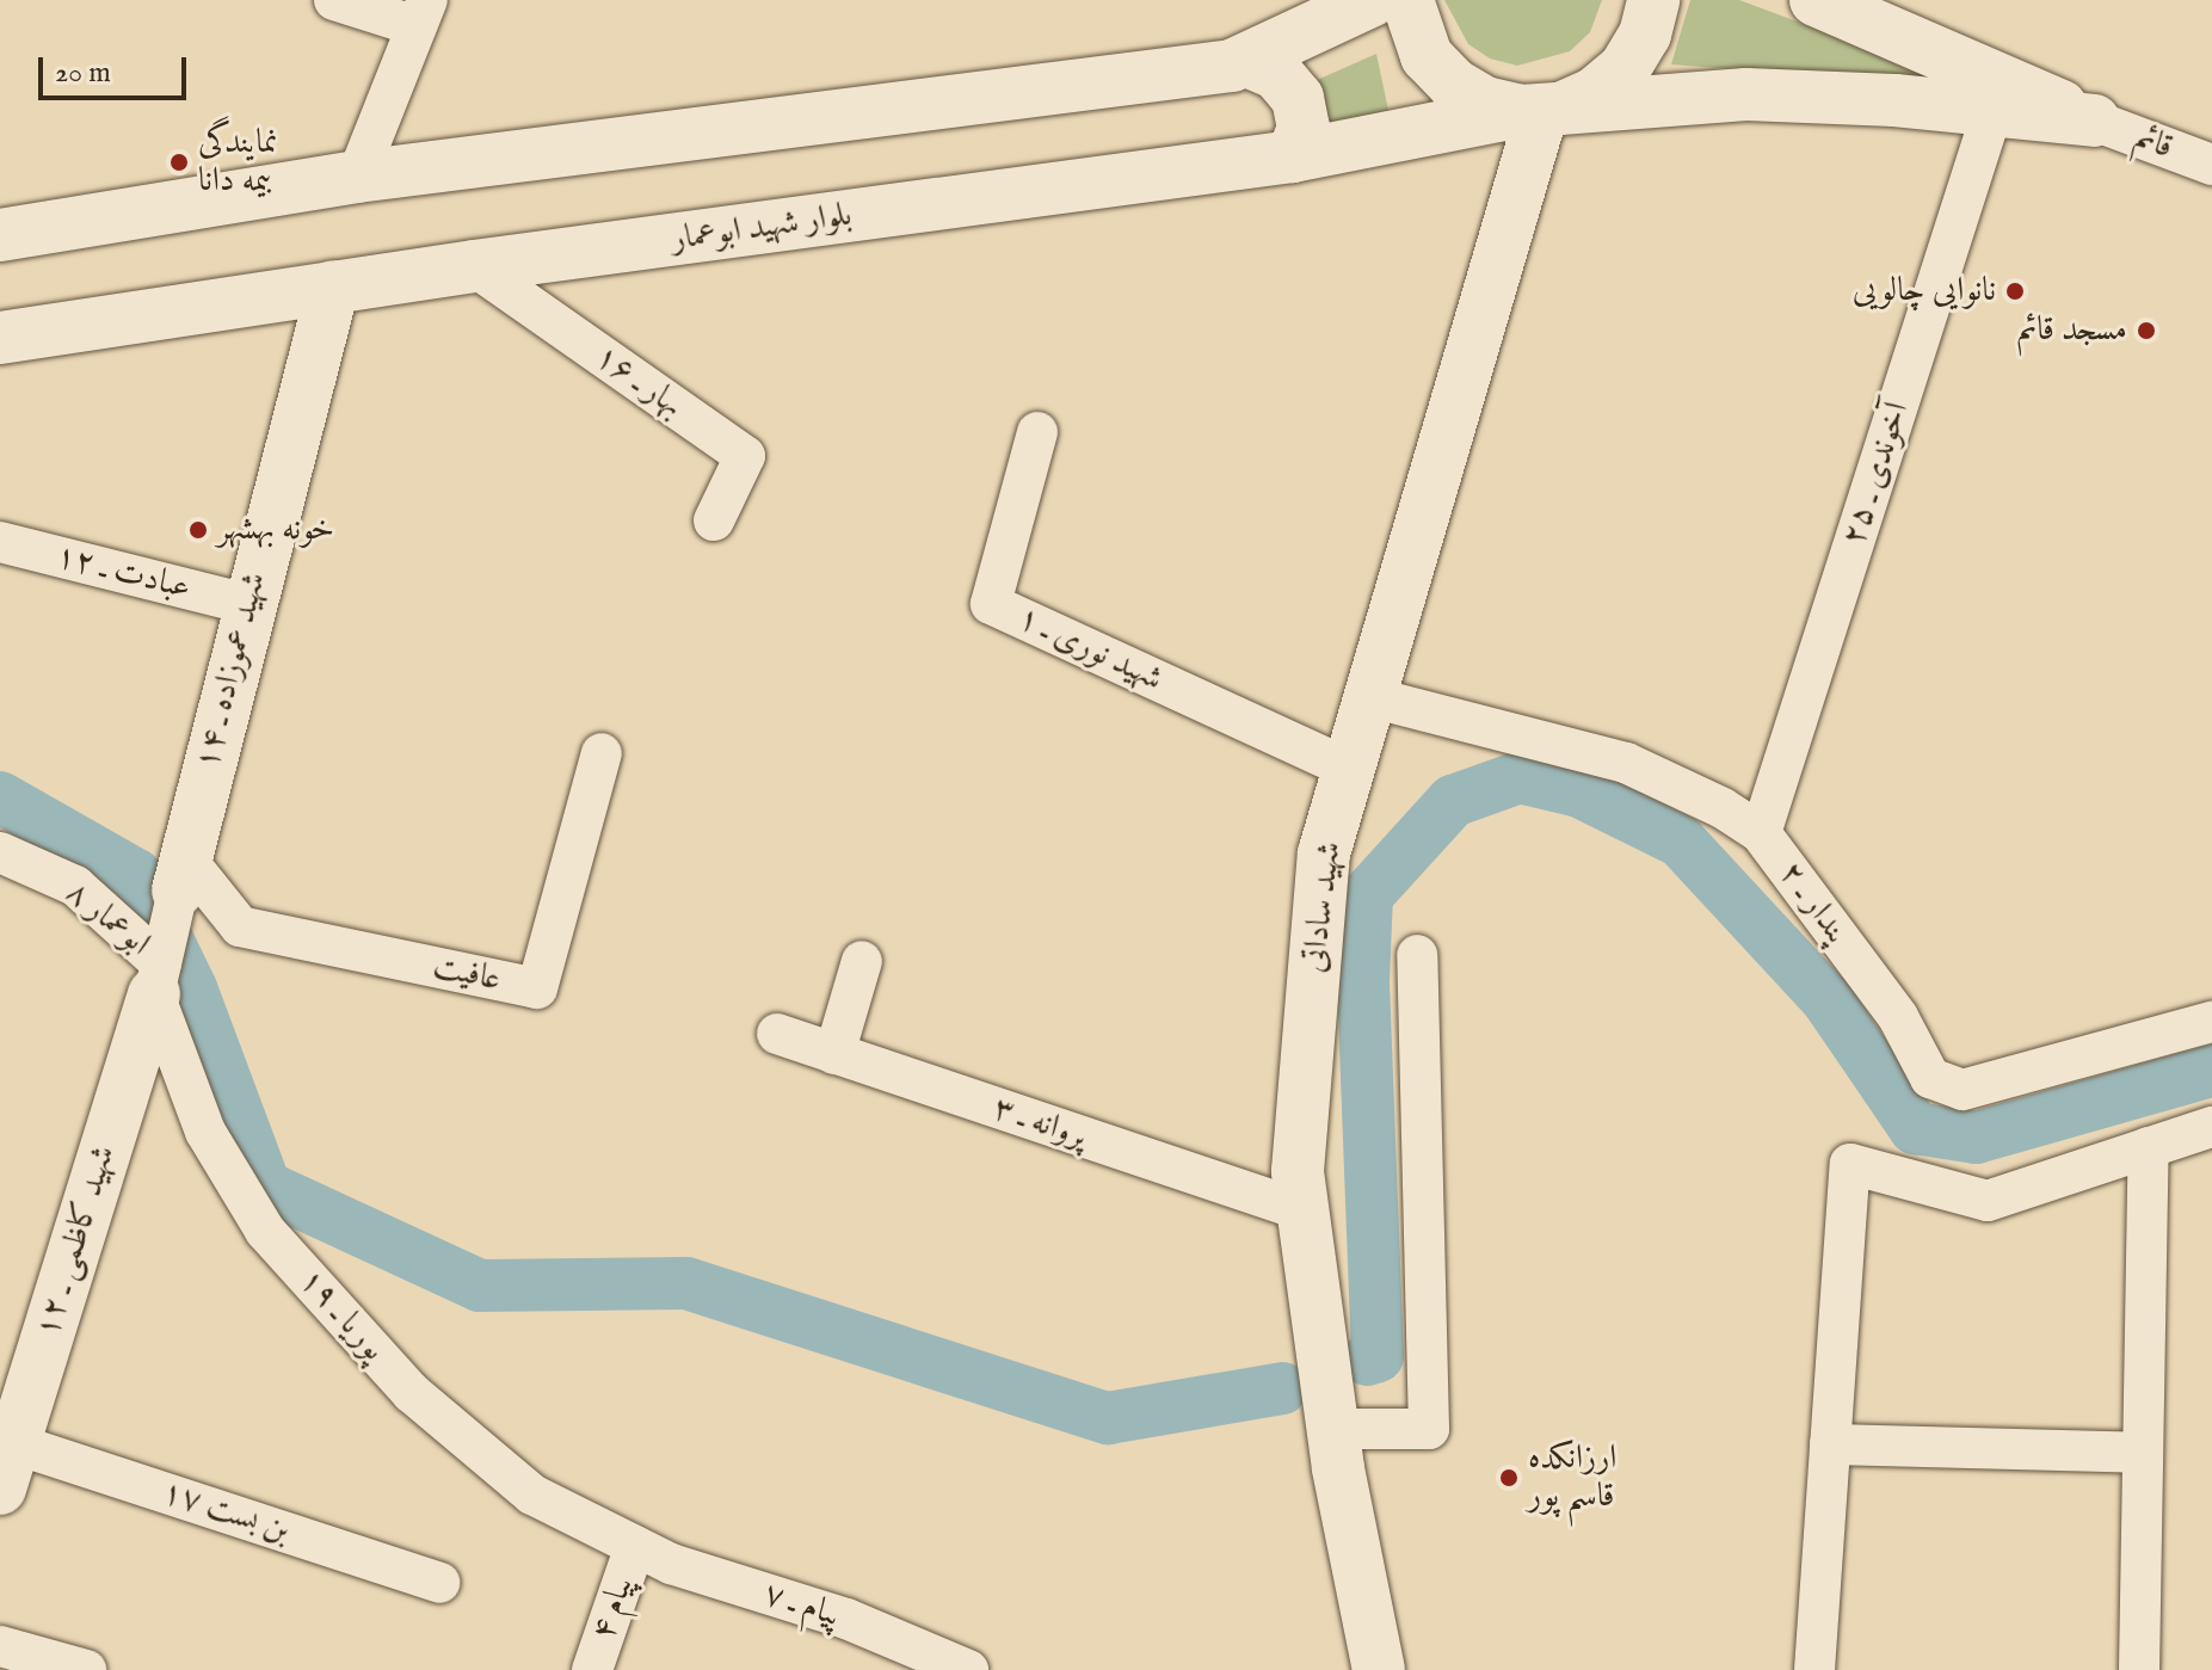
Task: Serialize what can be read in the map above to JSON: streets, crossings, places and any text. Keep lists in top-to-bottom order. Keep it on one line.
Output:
{"streets":{"street":["قائم","بلوار شهید ابوعمار","بهار ـ ۱۶","آخوندی ـ ۲۵","عبادت ـ ۱۲","شهید نوری ـ ۱","شهید عموزاده ـ ۱۴","پندار ـ ۲","شهید ساداتی","ابوعمار ۸","عافیت","پروانه ـ ۳","شهید کاظمی ـ ۱۲","پوریا ـ ۱۹","بن بست ۱۷","پیام ـ ۷","پیام ۴"]},"crossings":[["بلوار شهید ابوعمار","بهار ـ ۱۶"],["بلوار شهید ابوعمار","شهید عموزاده ـ ۱۴"],["بلوار شهید ابوعمار","شهید ساداتی"],["آخوندی ـ ۲۵","پندار ـ ۲"],["عبادت ـ ۱۲","شهید عموزاده ـ ۱۴"],["شهید نوری ـ ۱","شهید ساداتی"],["شهید عموزاده ـ ۱۴","عافیت"],["پندار ـ ۲","شهید ساداتی"],["شهید ساداتی","پروانه ـ ۳"],["ابوعمار ۸","شهید کاظمی ـ ۱۲"],["ابوعمار ۸","پوریا ـ ۱۹"],["شهید کاظمی ـ ۱۲","پوریا ـ ۱۹"],["شهید کاظمی ـ ۱۲","بن بست ۱۷"],["پوریا ـ ۱۹","پیام ـ ۷"],["پوریا ـ ۱۹","پیام ۴"],["پیام ـ ۷","پیام ۴"]],"places":["نمایندگی بیمه دانا","نانوایی چالویی","مسجد قائم","خونه بهشهر","ارزانکده قاسم پور"],"scale_bar":"20 m"}
